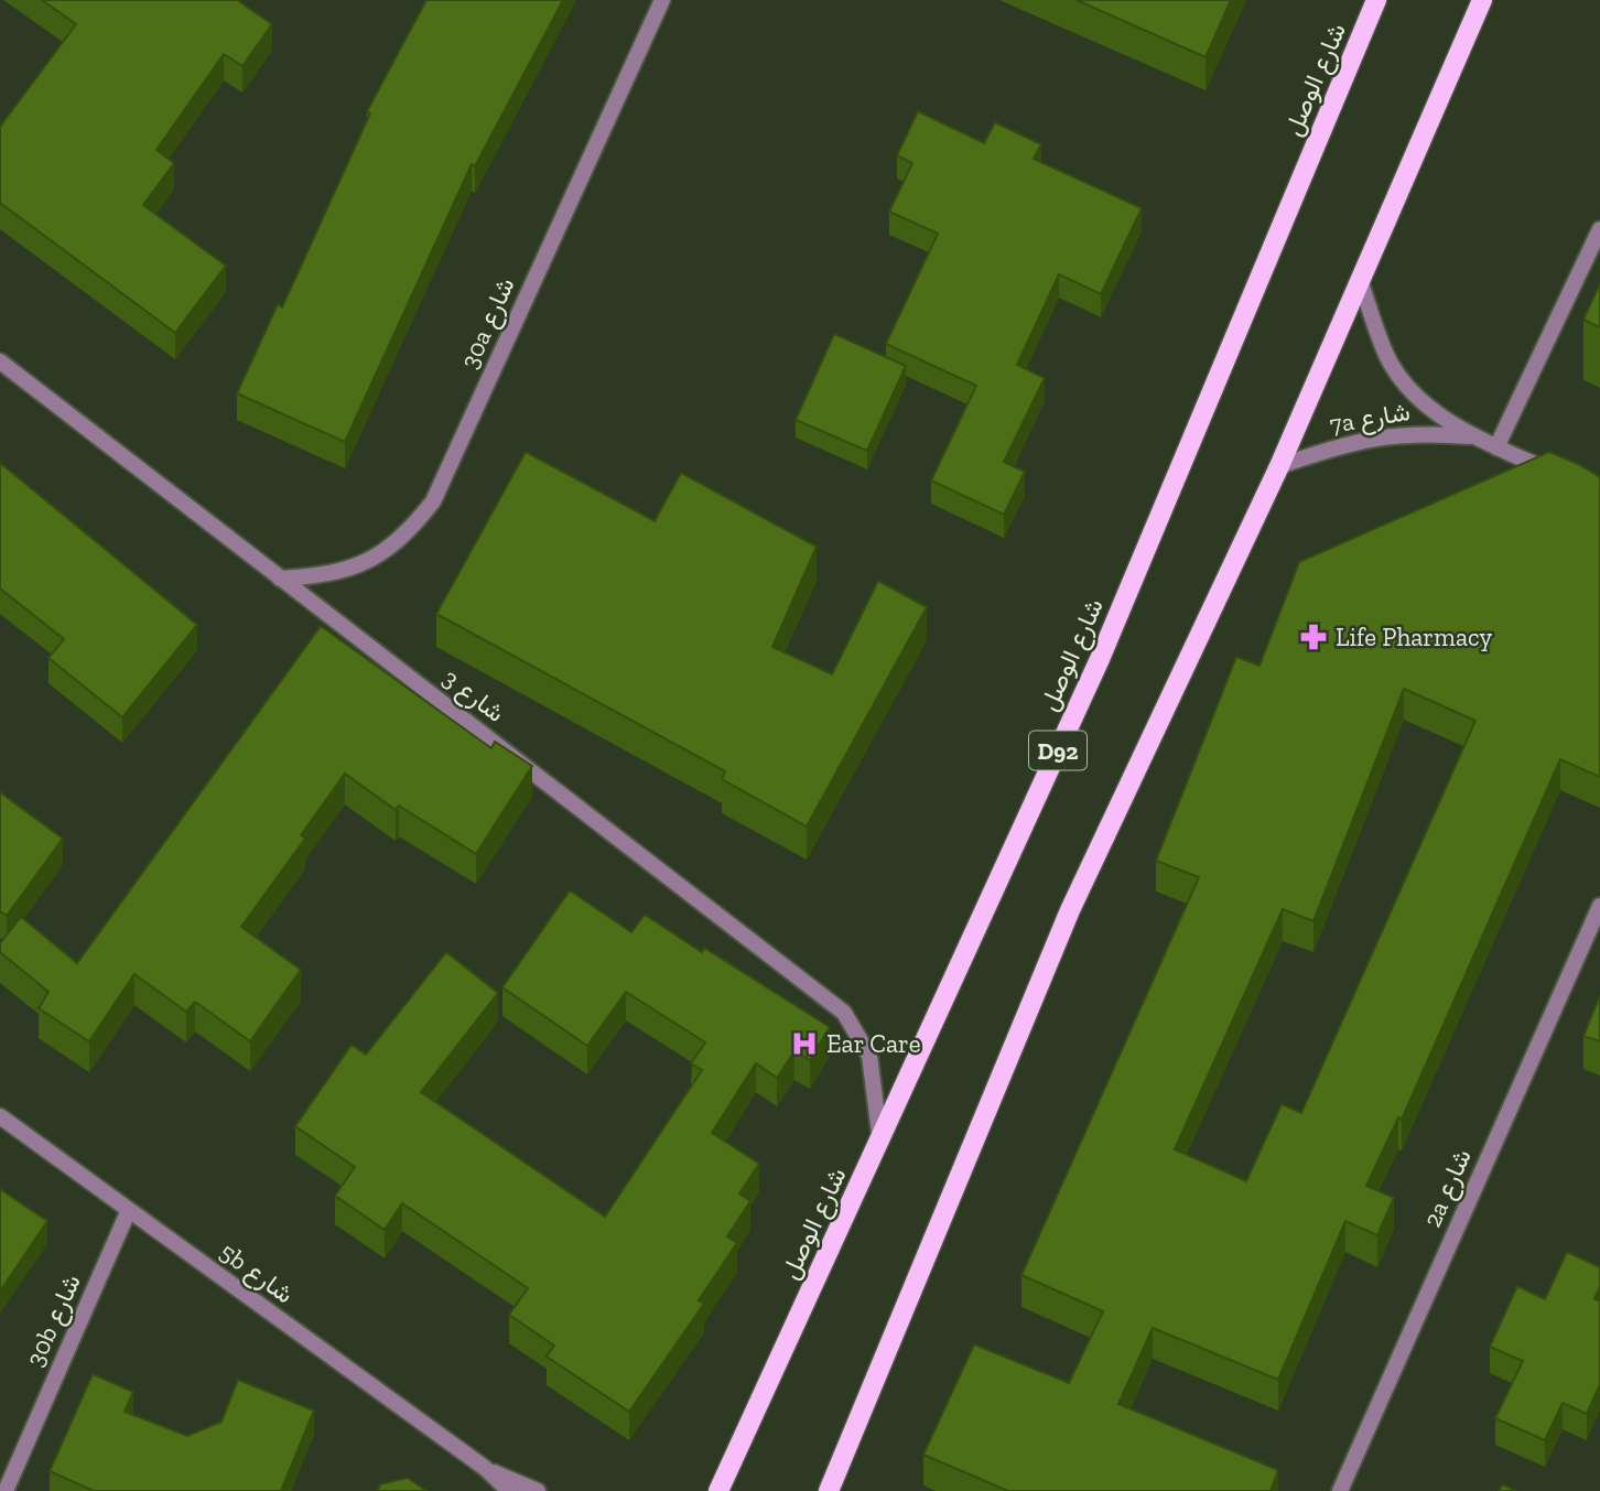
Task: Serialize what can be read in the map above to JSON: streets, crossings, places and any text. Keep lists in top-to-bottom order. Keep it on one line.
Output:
{"streets":{"main road":["شارع الوصل","D92"],"street":["30a شارع","7a شارع","شارع 3","2a شارع","5b شارع","30b شارع"]},"crossings":[["شارع الوصل","شارع 3"],["30a شارع","شارع 3"],["5b شارع","30b شارع"]],"places":{"pharmacy":["Life Pharmacy"],"hospital":["Ear Care"]}}
